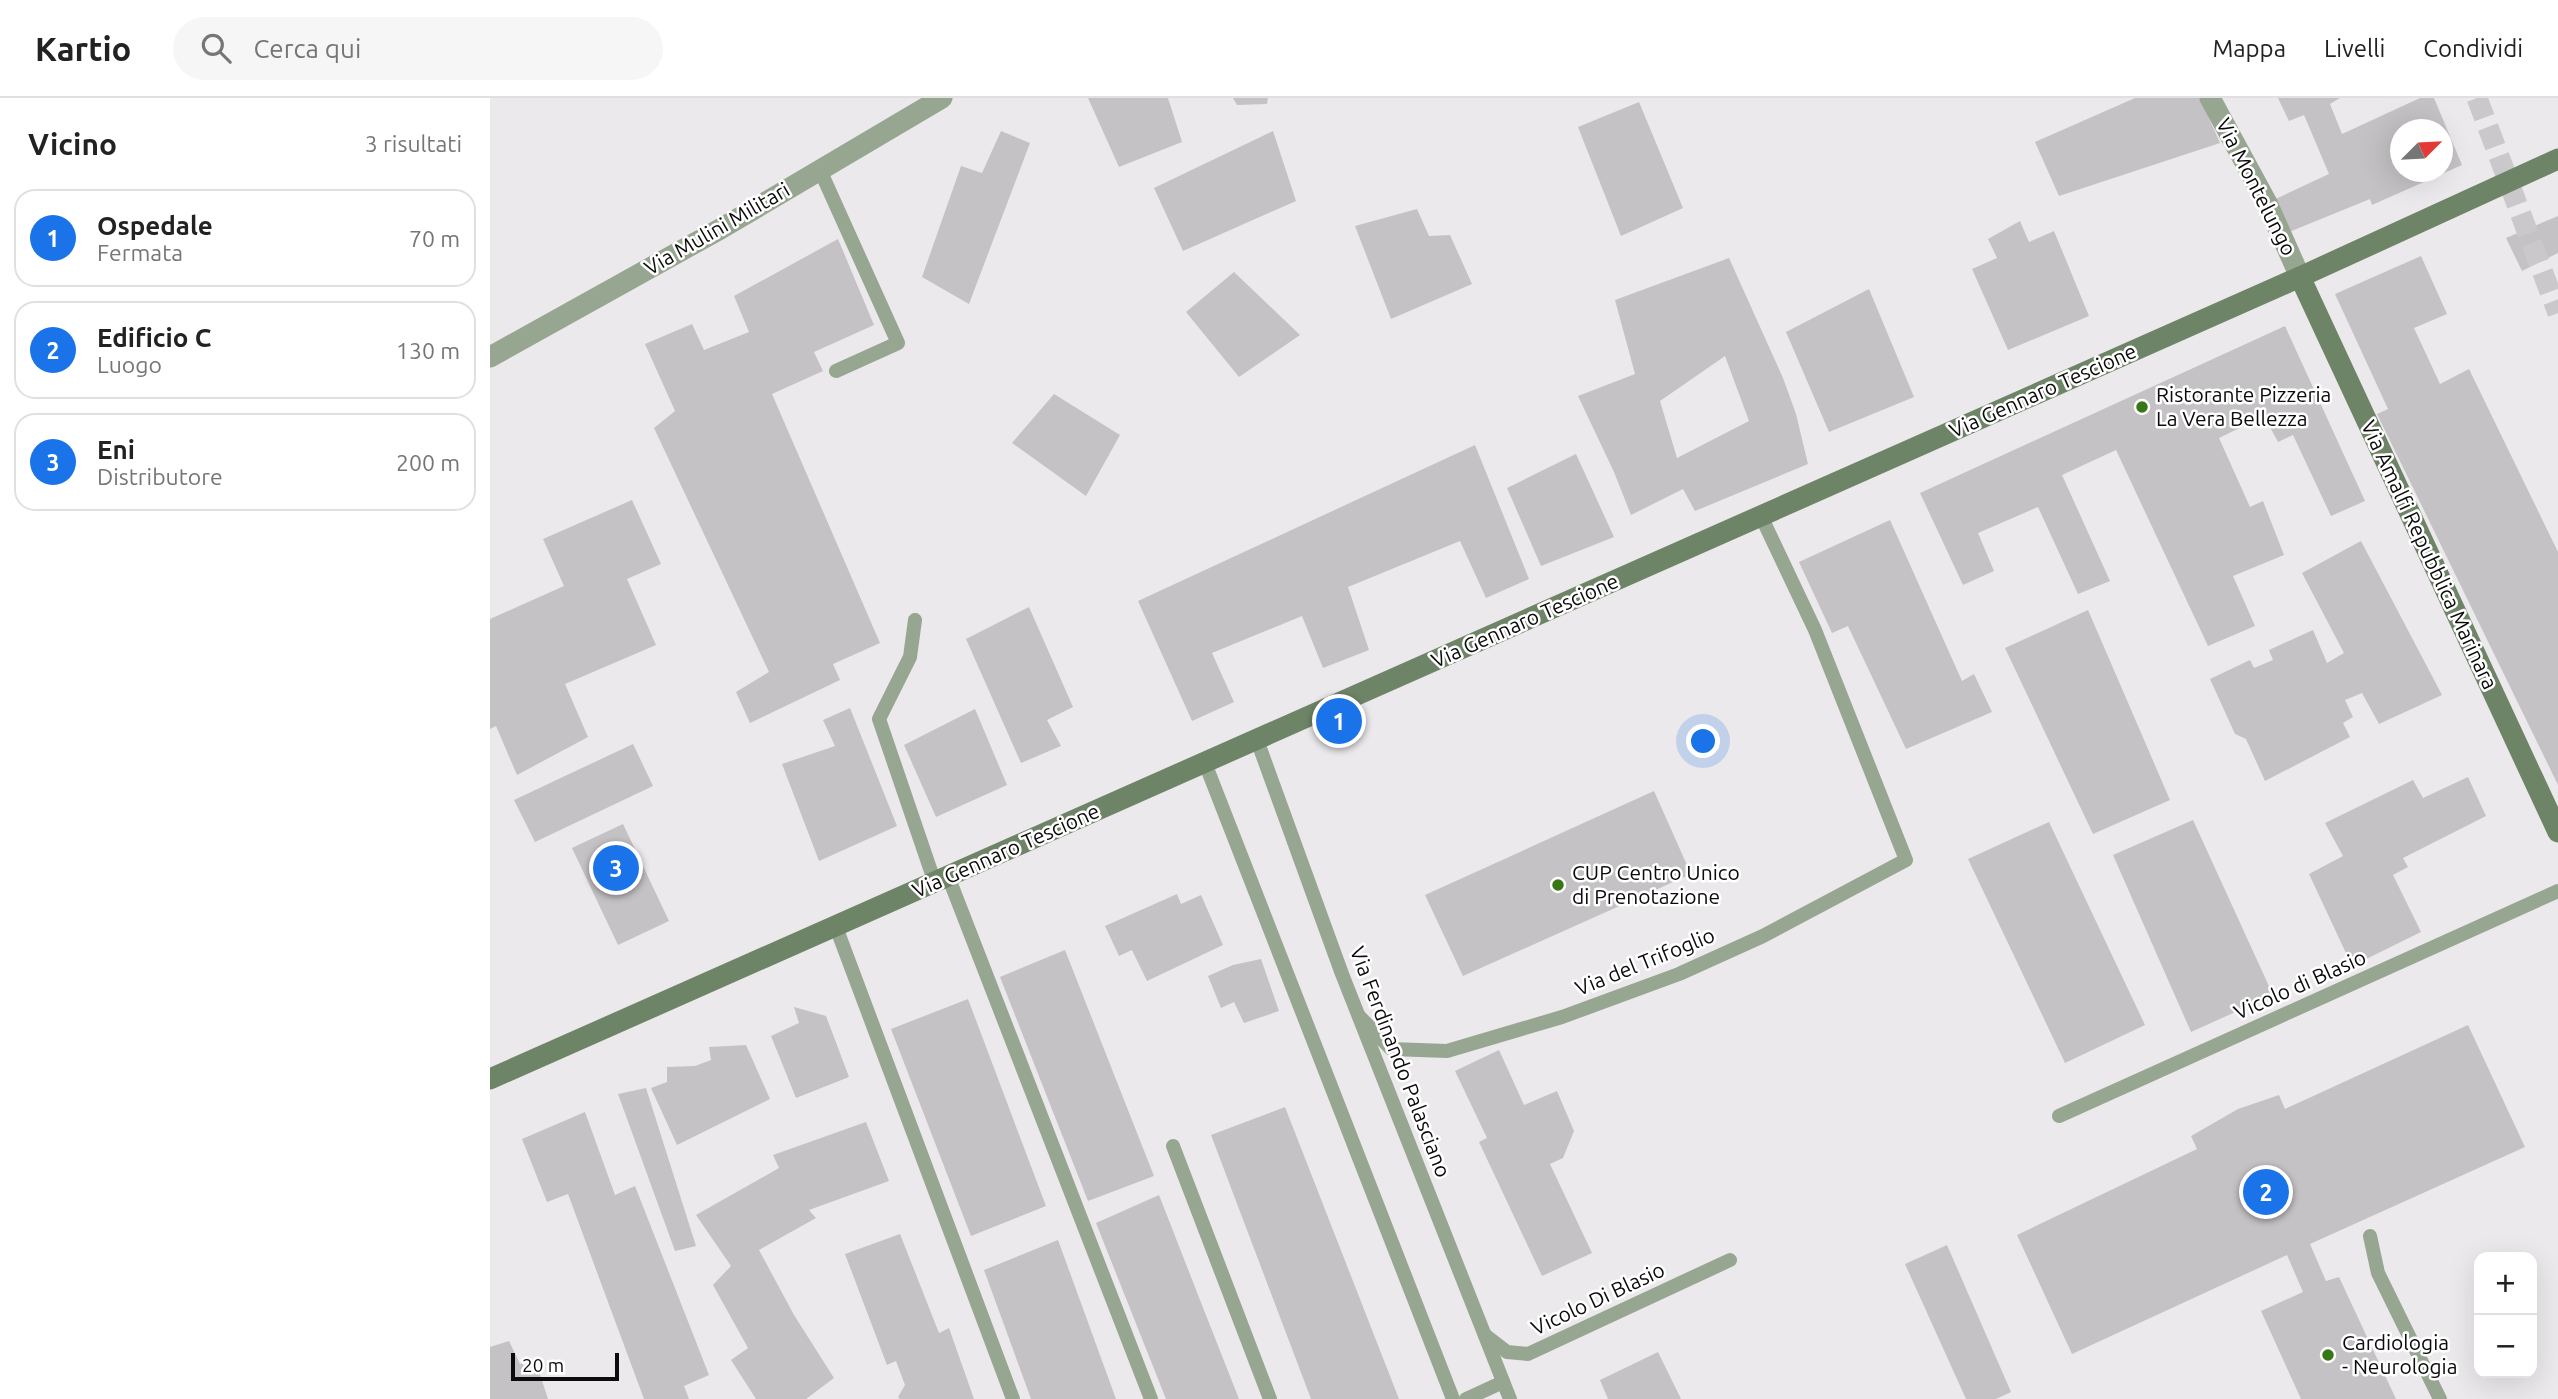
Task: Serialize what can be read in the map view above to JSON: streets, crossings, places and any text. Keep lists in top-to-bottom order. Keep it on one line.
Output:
{"streets":{"street":["Via Montelungo","Via Mulini Militari","Via Gennaro Tescione","Via Amalfi Repubblica Marinara"],"lane":["Via del Trifoglio","Vicolo di Blasio","Via Ferdinando Palasciano","Vicolo Di Blasio"]},"crossings":[["Via Montelungo","Via Gennaro Tescione"],["Via Montelungo","Via Amalfi Repubblica Marinara"],["Via Gennaro Tescione","Via Amalfi Repubblica Marinara"],["Via Gennaro Tescione","Via del Trifoglio"],["Via Gennaro Tescione","Via Ferdinando Palasciano"],["Via del Trifoglio","Via Ferdinando Palasciano"],["Via Ferdinando Palasciano","Vicolo Di Blasio"]],"places":["Ristorante Pizzeria La Vera Bellezza","CUP Centro Unico di Prenotazione","Cardiologia - Neurologia"],"scale_bar":"20 m","north":"top right","page":{"header":"Kartio","search":"Cerca qui","nav":["Mappa","Livelli","Condividi"],"heading":["Vicino","3 risultati"],"list":[{"mark":"1","name":"Ospedale","note":"Fermata","value":"70 m"},{"mark":"2","name":"Edificio C","note":"Luogo","value":"130 m"},{"mark":"3","name":"Eni","note":"Distributore","value":"200 m"}],"pins":["1","3","2"],"map_buttons":["+","−"],"scale":"20 m"}}
